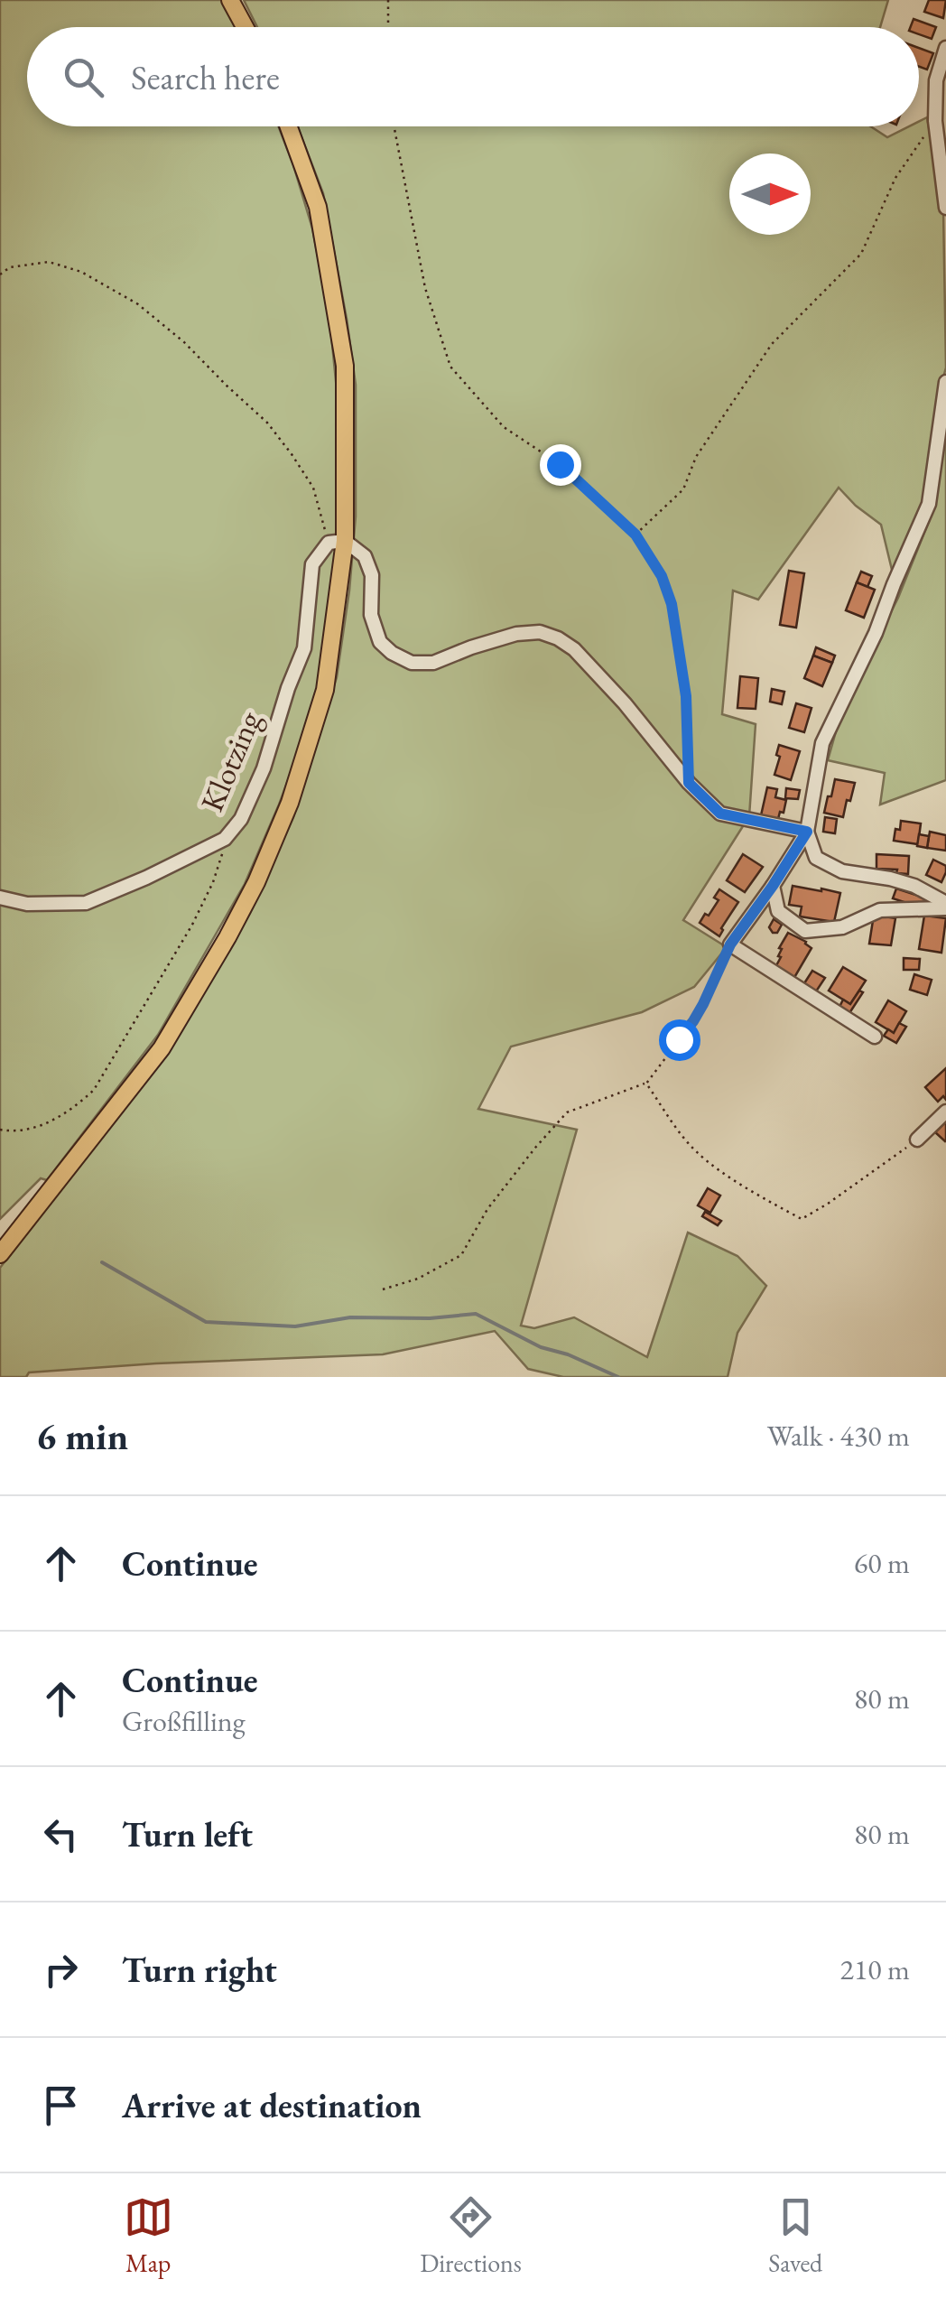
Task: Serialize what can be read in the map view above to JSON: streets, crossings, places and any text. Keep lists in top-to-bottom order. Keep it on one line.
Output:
{"streets":{"street":["Klotzing"]},"north":"right","page":{"search":"Search here","heading":["6 min","Walk · 430 m"],"list":[["Continue","60 m"],["Continue","Großfilling","80 m"],["Turn left","80 m"],["Turn right","210 m"],"Arrive at destination"],"nav":["Map","Directions","Saved"]}}
